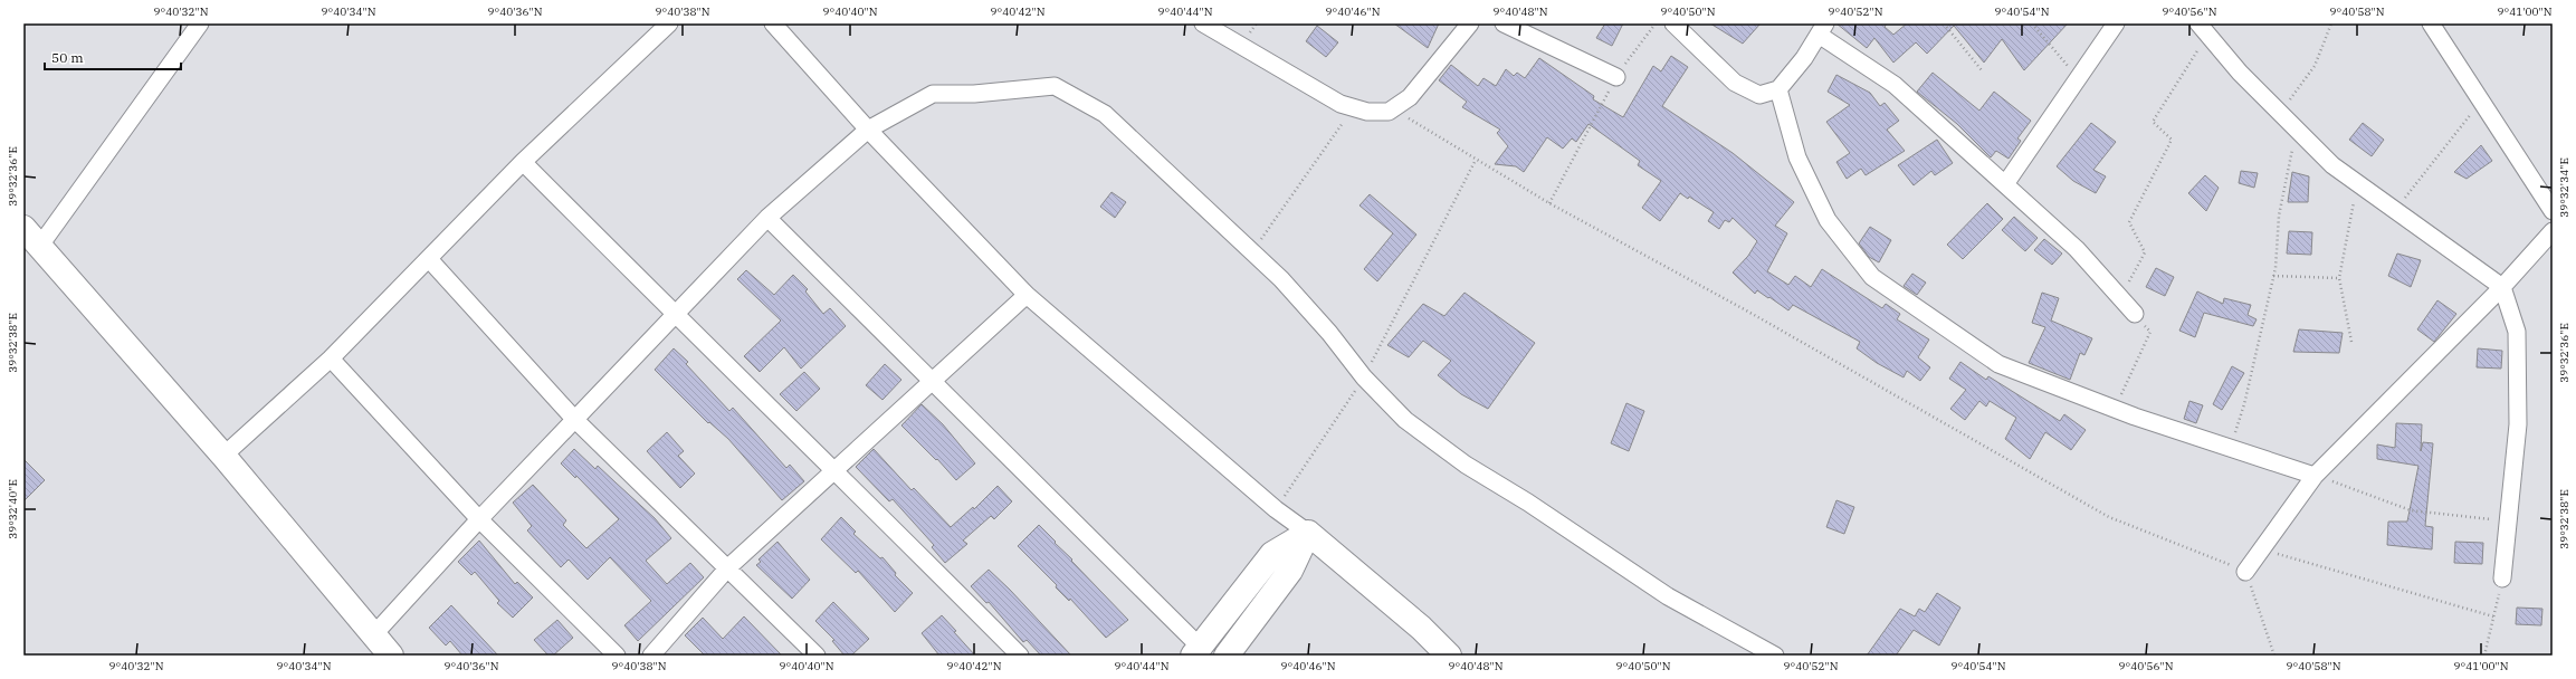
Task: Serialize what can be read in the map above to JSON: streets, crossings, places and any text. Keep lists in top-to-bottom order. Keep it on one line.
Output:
{"scale_bar":"50 m","coordinates":["9°40'32\"N","9°40'34\"N","9°40'36\"N","9°40'38\"N","9°40'40\"N","9°40'42\"N","9°40'44\"N","9°40'46\"N","9°40'48\"N","9°40'50\"N","9°40'52\"N","9°40'54\"N","9°40'56\"N","9°40'58\"N","9°41'00\"N","39°32'36\"E","39°32'34\"E","39°32'38\"E","39°32'40\"E"]}
